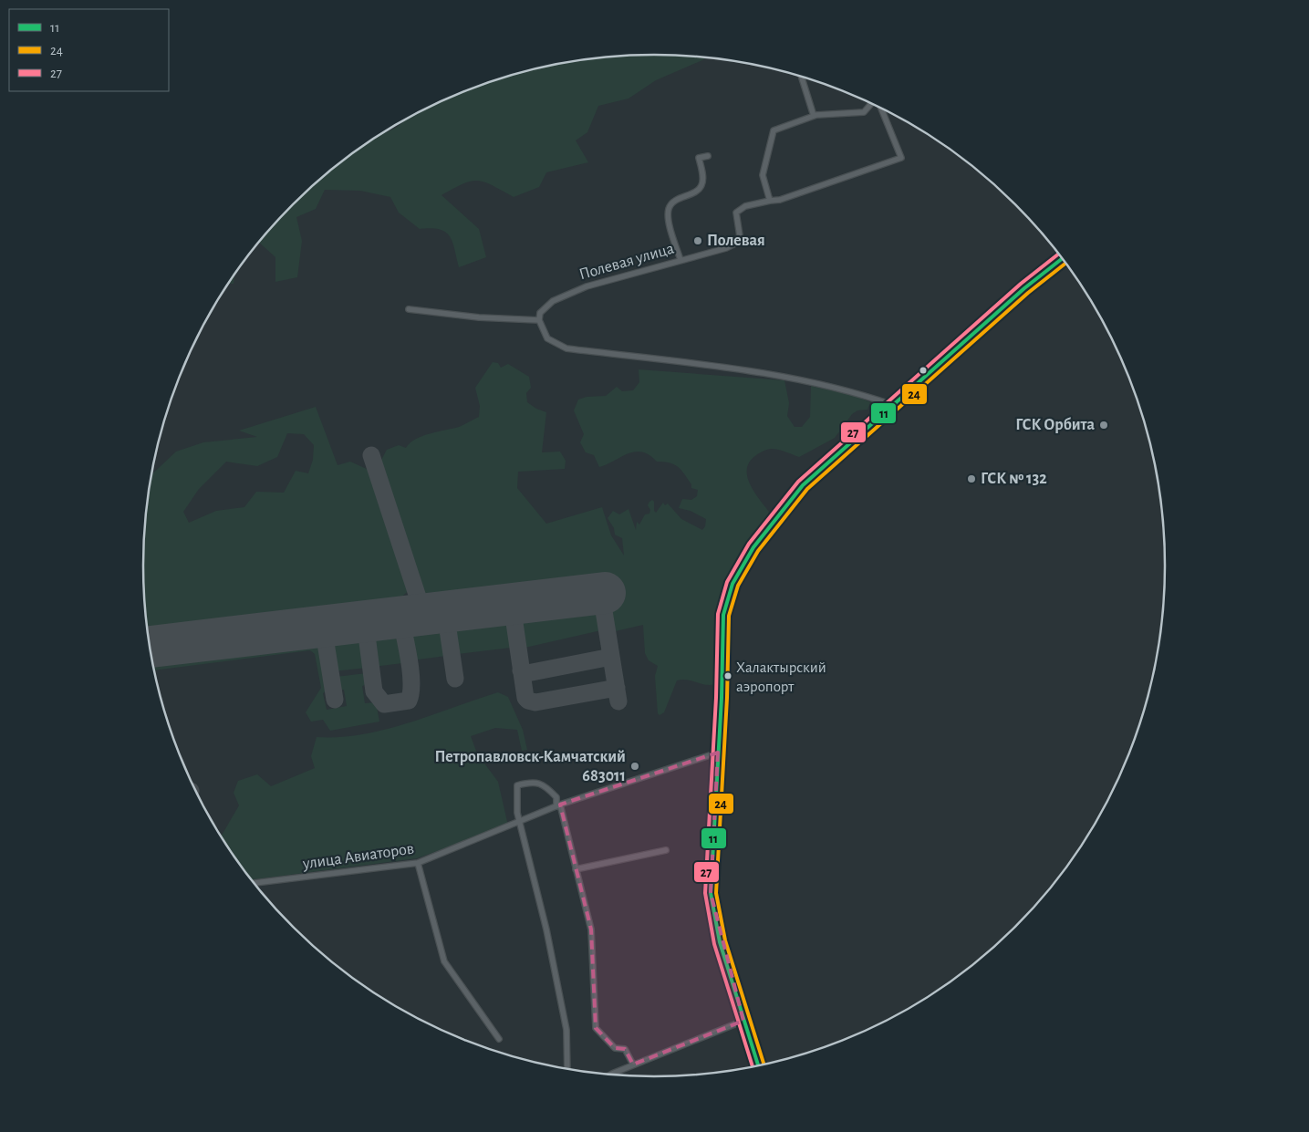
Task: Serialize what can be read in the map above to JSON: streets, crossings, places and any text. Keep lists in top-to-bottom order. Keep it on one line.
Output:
{"streets":{"street":["Полевая улица","улица Авиаторов"]},"places":["Полевая","ГСК Орбита","ГСК № 132","Халактырский аэропорт","Петропавловск-Камчатский 683011"],"lines":["transit line 27","transit line 11","transit line 24"],"legend":["11","24","27"]}
